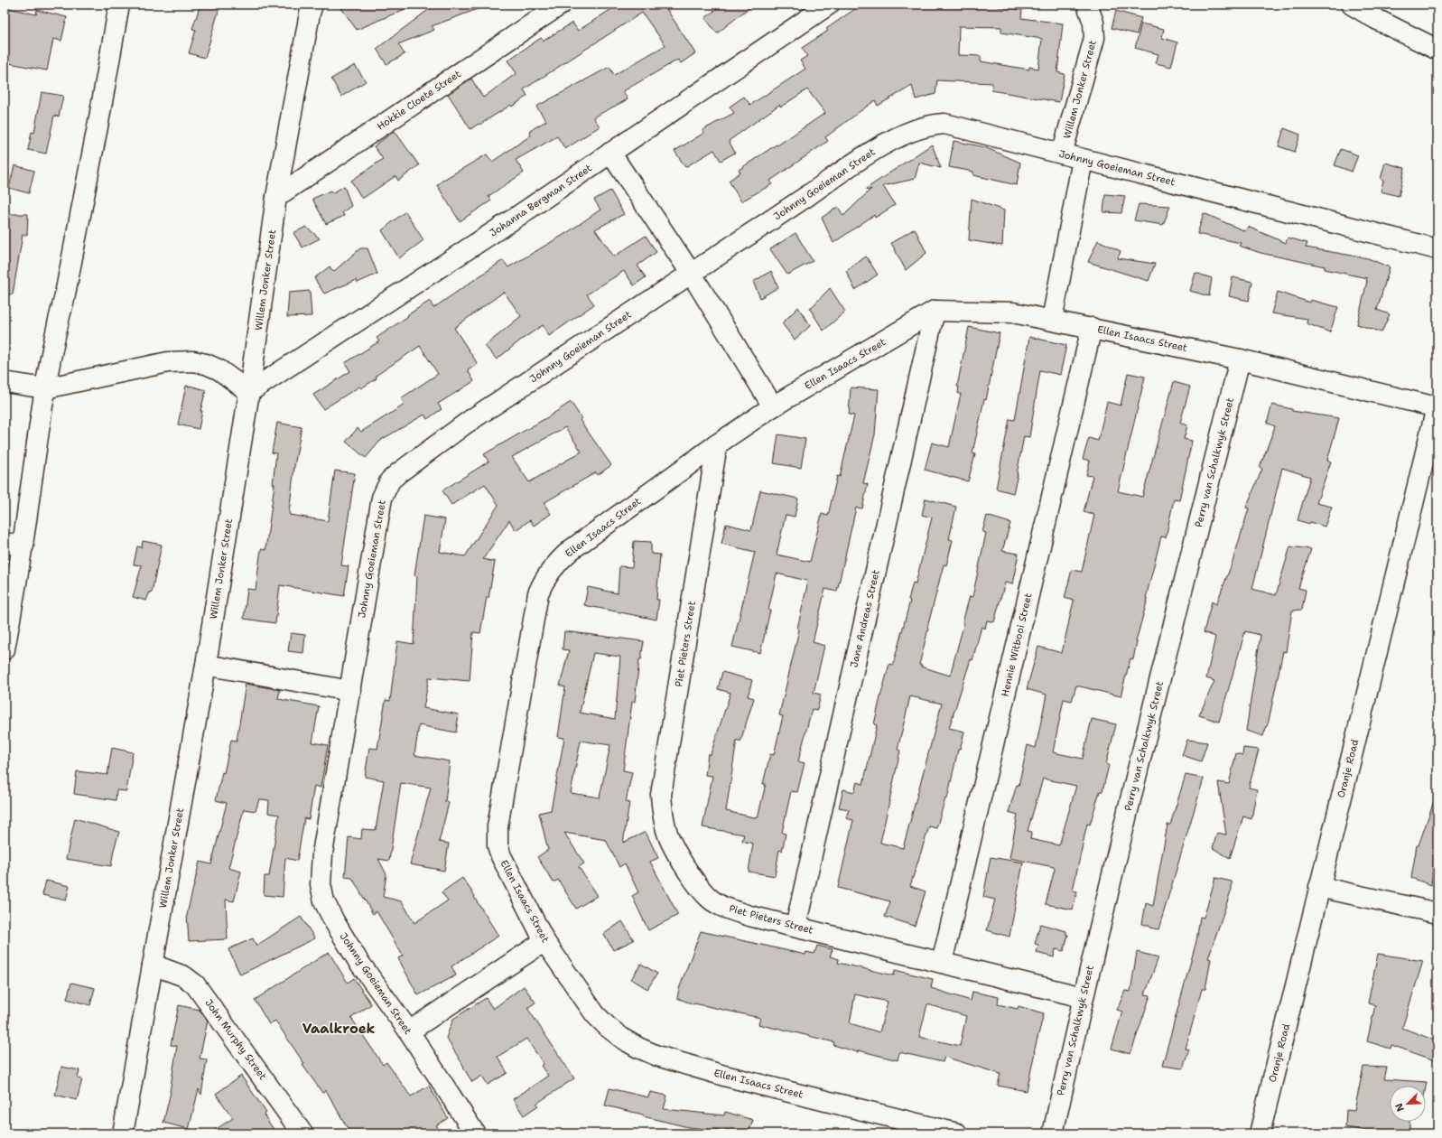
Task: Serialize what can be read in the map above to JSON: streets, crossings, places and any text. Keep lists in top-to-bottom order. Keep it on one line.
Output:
{"streets":{"street":["Willem Jonker Street","Hokkie Cloete Street","Johnny Goeieman Street","Johanna Bergman Street","Ellen Isaacs Street","Perry van Schalkwyk Street","Jane Andreas Street","Piet Pieters Street","Hennie Witbooi Street","Oranje Road","John Murphy Street"]},"crossings":[["Willem Jonker Street","Hokkie Cloete Street"],["Willem Jonker Street","Johnny Goeieman Street"],["Willem Jonker Street","Johanna Bergman Street"],["Willem Jonker Street","John Murphy Street"],["Ellen Isaacs Street","Perry van Schalkwyk Street"],["Ellen Isaacs Street","Jane Andreas Street"],["Ellen Isaacs Street","Piet Pieters Street"],["Ellen Isaacs Street","Hennie Witbooi Street"],["Ellen Isaacs Street","Oranje Road"],["Perry van Schalkwyk Street","Piet Pieters Street"],["Jane Andreas Street","Piet Pieters Street"],["Piet Pieters Street","Hennie Witbooi Street"]],"districts":["Vaalkroek"],"north":"bottom left"}
